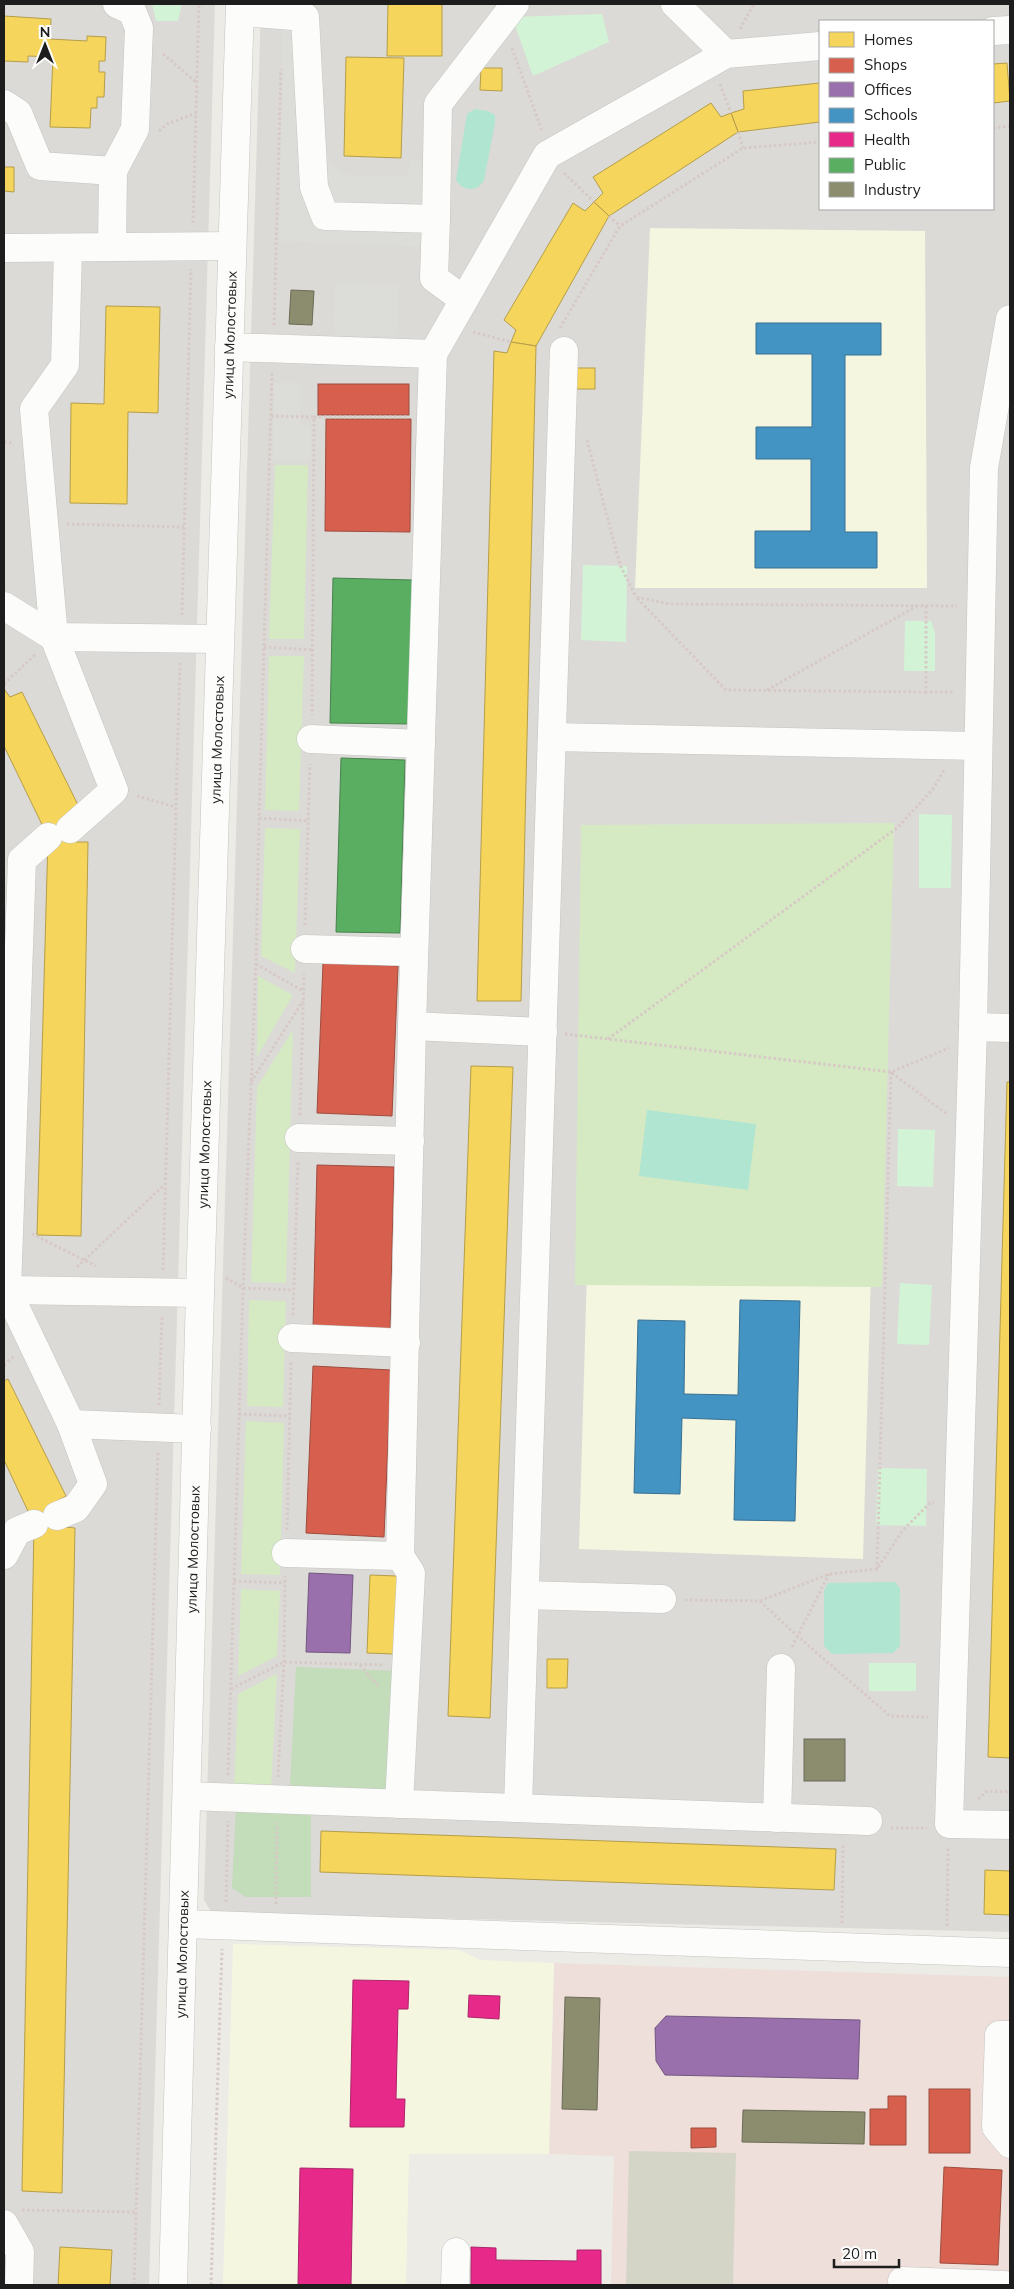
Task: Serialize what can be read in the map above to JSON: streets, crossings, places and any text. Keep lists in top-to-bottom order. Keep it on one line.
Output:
{"streets":{"street":["улица Молостовых"]},"legend":["Homes","Shops","Offices","Schools","Health","Public","Industry"],"scale_bar":"20 m","north":"top"}
